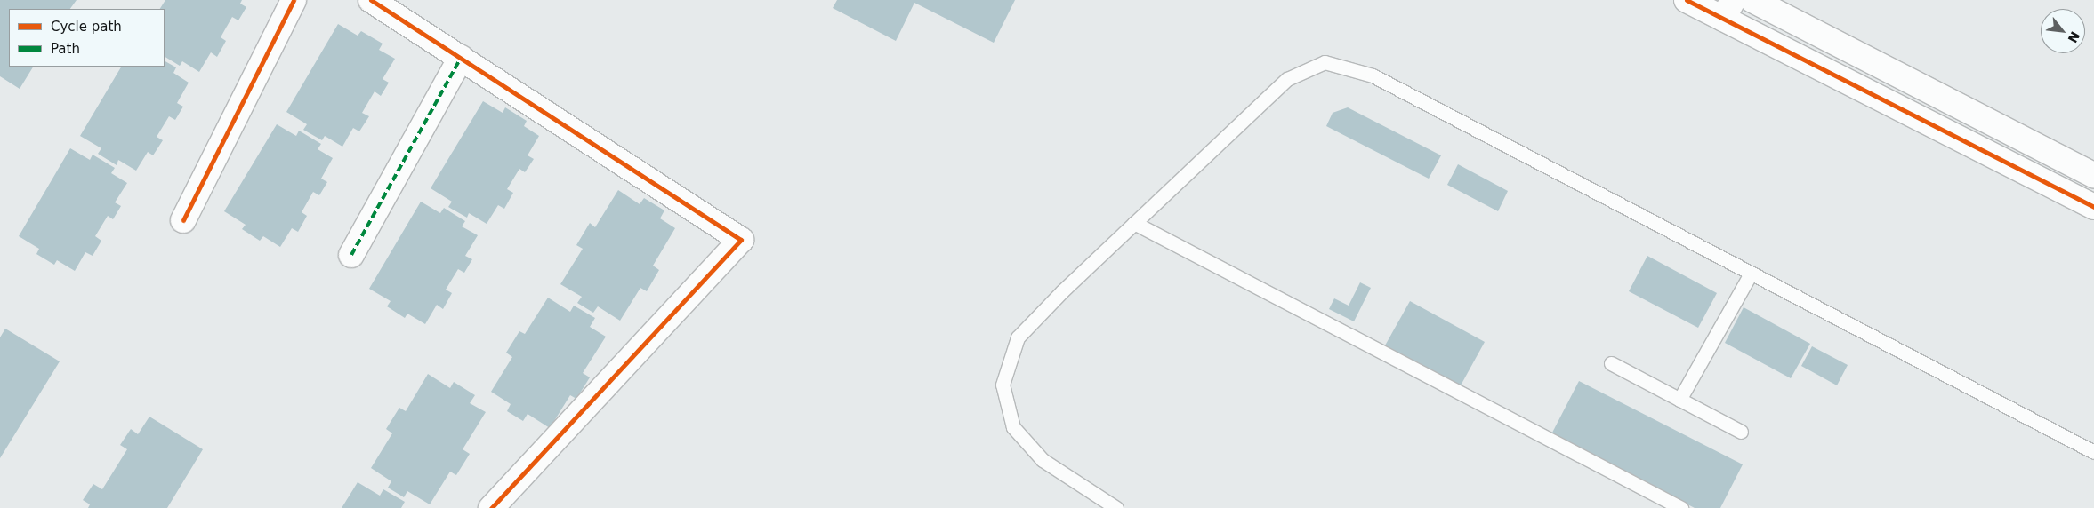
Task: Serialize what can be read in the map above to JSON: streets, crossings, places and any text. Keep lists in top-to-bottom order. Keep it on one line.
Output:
{"legend":["Cycle path","Path"],"north":"bottom right"}
